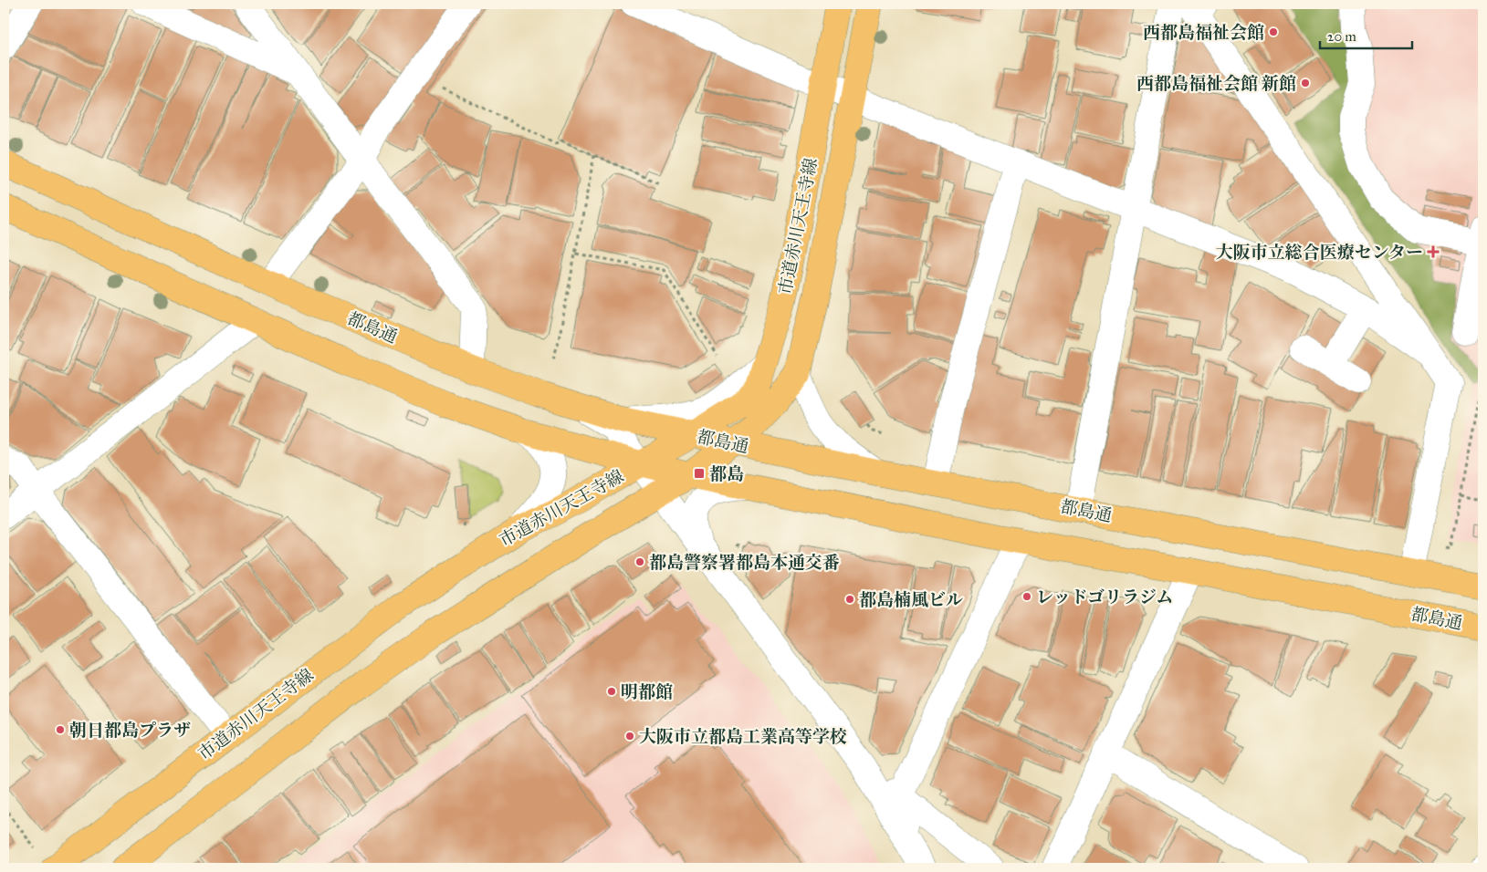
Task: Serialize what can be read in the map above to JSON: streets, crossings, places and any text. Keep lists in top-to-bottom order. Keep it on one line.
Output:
{"streets":{"main road":["市道赤川天王寺線","都島通"]},"crossings":[["市道赤川天王寺線","都島通"]],"places":{"other":["西都島福祉会館","西都島福祉会館 新館","都島警察署都島本通交番","レッドゴリラジム","都島楠風ビル","明都館","朝日都島プラザ","大阪市立都島工業高等学校"],"health":["大阪市立総合医療センター"],"transit":["都島"]},"scale_bar":"20 m"}
